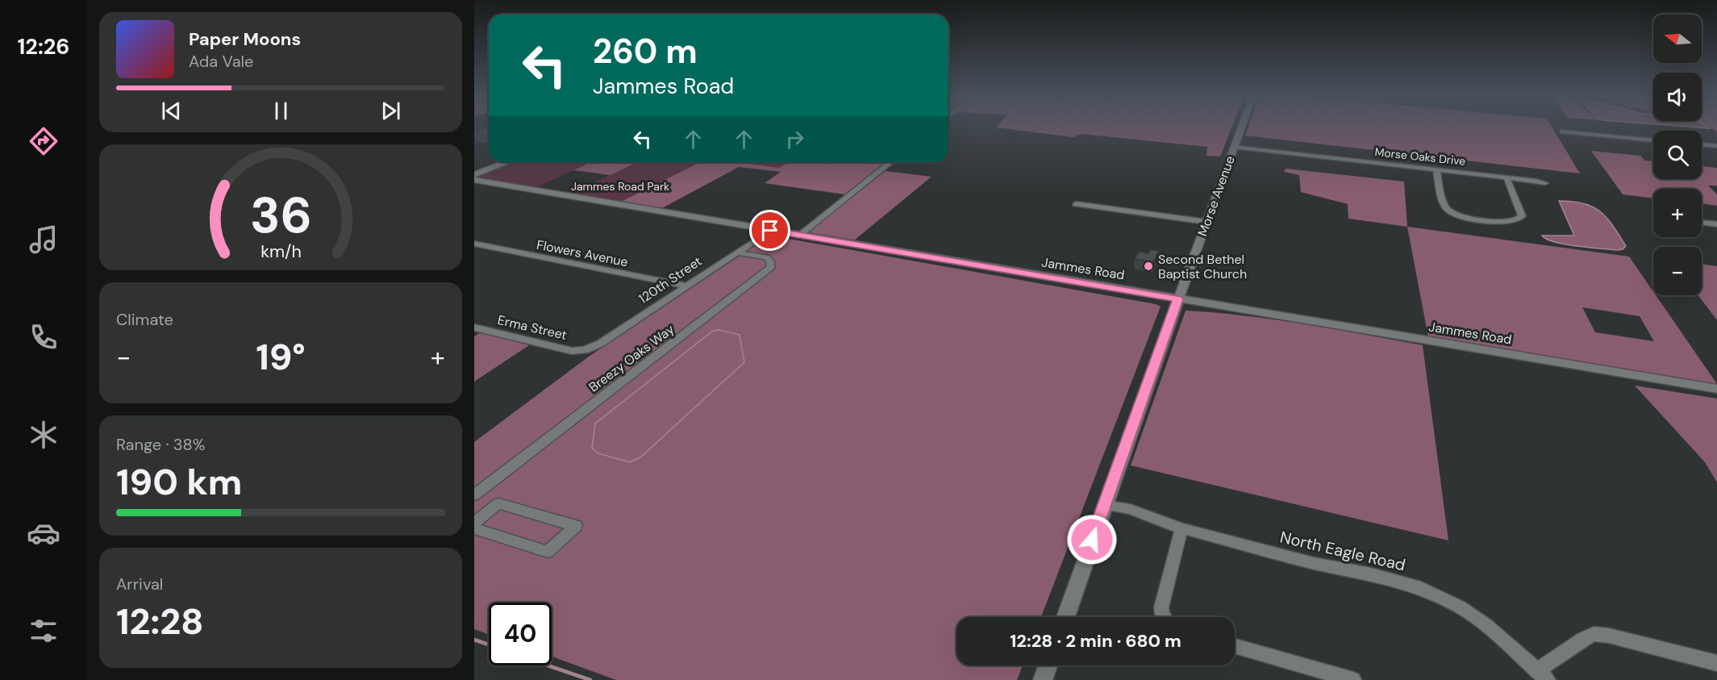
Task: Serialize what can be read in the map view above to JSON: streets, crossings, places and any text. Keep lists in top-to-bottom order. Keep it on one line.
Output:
{"streets":{"street":["Morse Oaks Drive","Morse Avenue","Flowers Avenue","Jammes Road","120th Street","Erma Street","Breezy Oaks Way","North Eagle Road"]},"crossings":[["Morse Oaks Drive","Morse Avenue"],["Morse Avenue","Jammes Road"],["Morse Avenue","North Eagle Road"],["Flowers Avenue","120th Street"],["Jammes Road","120th Street"],["120th Street","Erma Street"],["120th Street","Breezy Oaks Way"]],"parks":["Jammes Road Park"],"places":["Second Bethel Baptist Church"],"north":"left","page":{"tabs":"12:26","map_buttons":["+","−"],"turn":["260 m","Jammes Road"],"song":["Paper Moons","Ada Vale"],"tile":["Climate",["Range · 38%","190 km"],["Arrival","12:28"]],"heat":["−","19°","+"],"limit":"40","trip":"12:28 · 2 min · 680 m","gauge":["36","km/h"]}}
